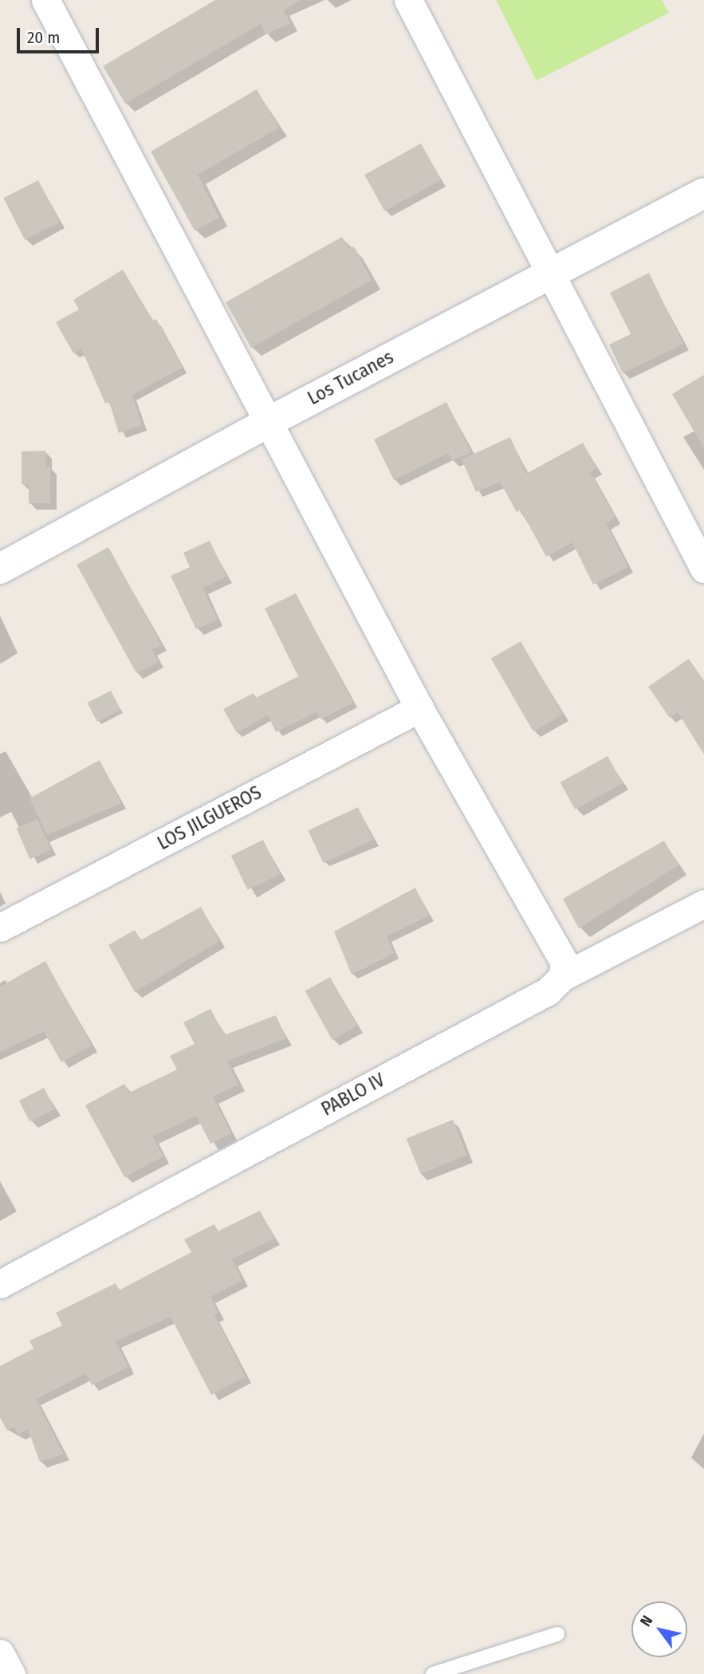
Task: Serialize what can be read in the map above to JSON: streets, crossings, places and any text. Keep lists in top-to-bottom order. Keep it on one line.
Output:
{"streets":{"street":["Los Tucanes","LOS JILGUEROS","PABLO IV"]},"scale_bar":"20 m","north":"top left"}
